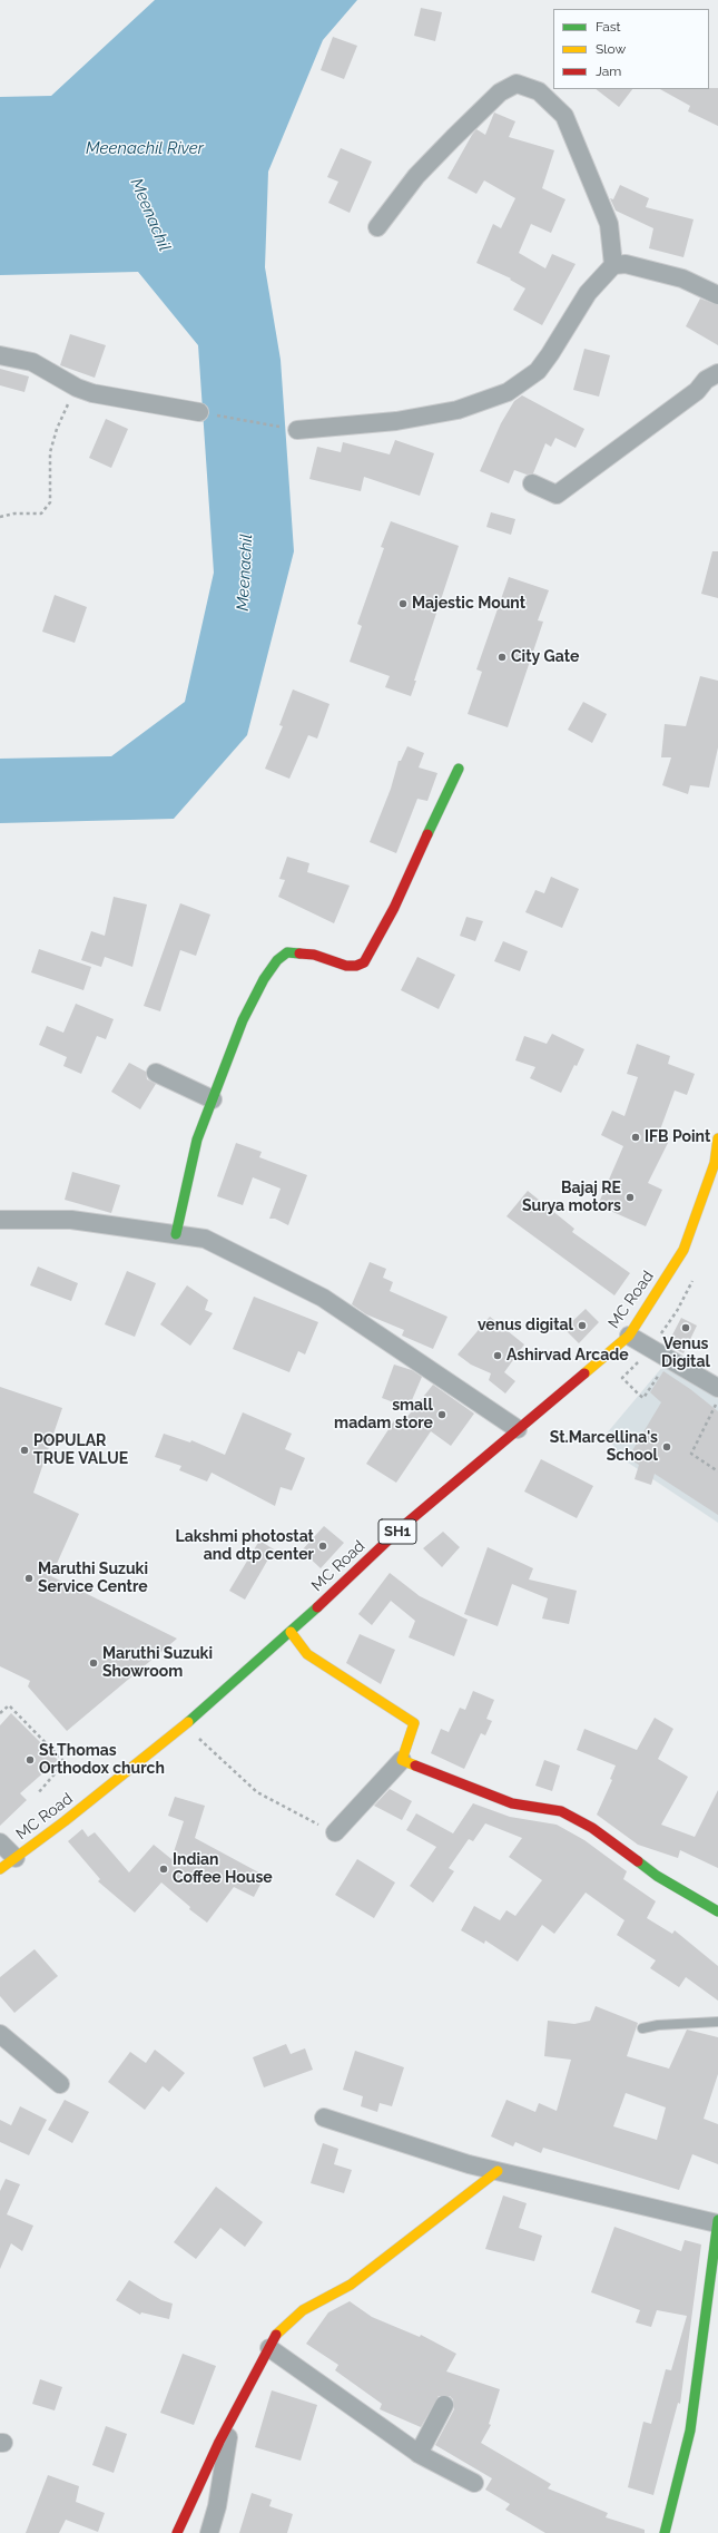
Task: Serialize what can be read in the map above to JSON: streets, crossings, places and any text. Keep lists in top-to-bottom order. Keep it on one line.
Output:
{"streets":{"street":["MC Road","SH1"]},"water":["Meenachil River","Meenachil"],"places":["Majestic Mount","City Gate","IFB Point","Bajaj RE Surya motors","venus digital","Venus Digital","Ashirvad Arcade","small madam store","St.Marcellina's School","POPULAR TRUE VALUE","Lakshmi photostat and dtp center","Maruthi Suzuki Service Centre","Maruthi Suzuki Showroom","St.Thomas Orthodox church","Indian Coffee House"],"legend":["Fast","Slow","Jam"]}
